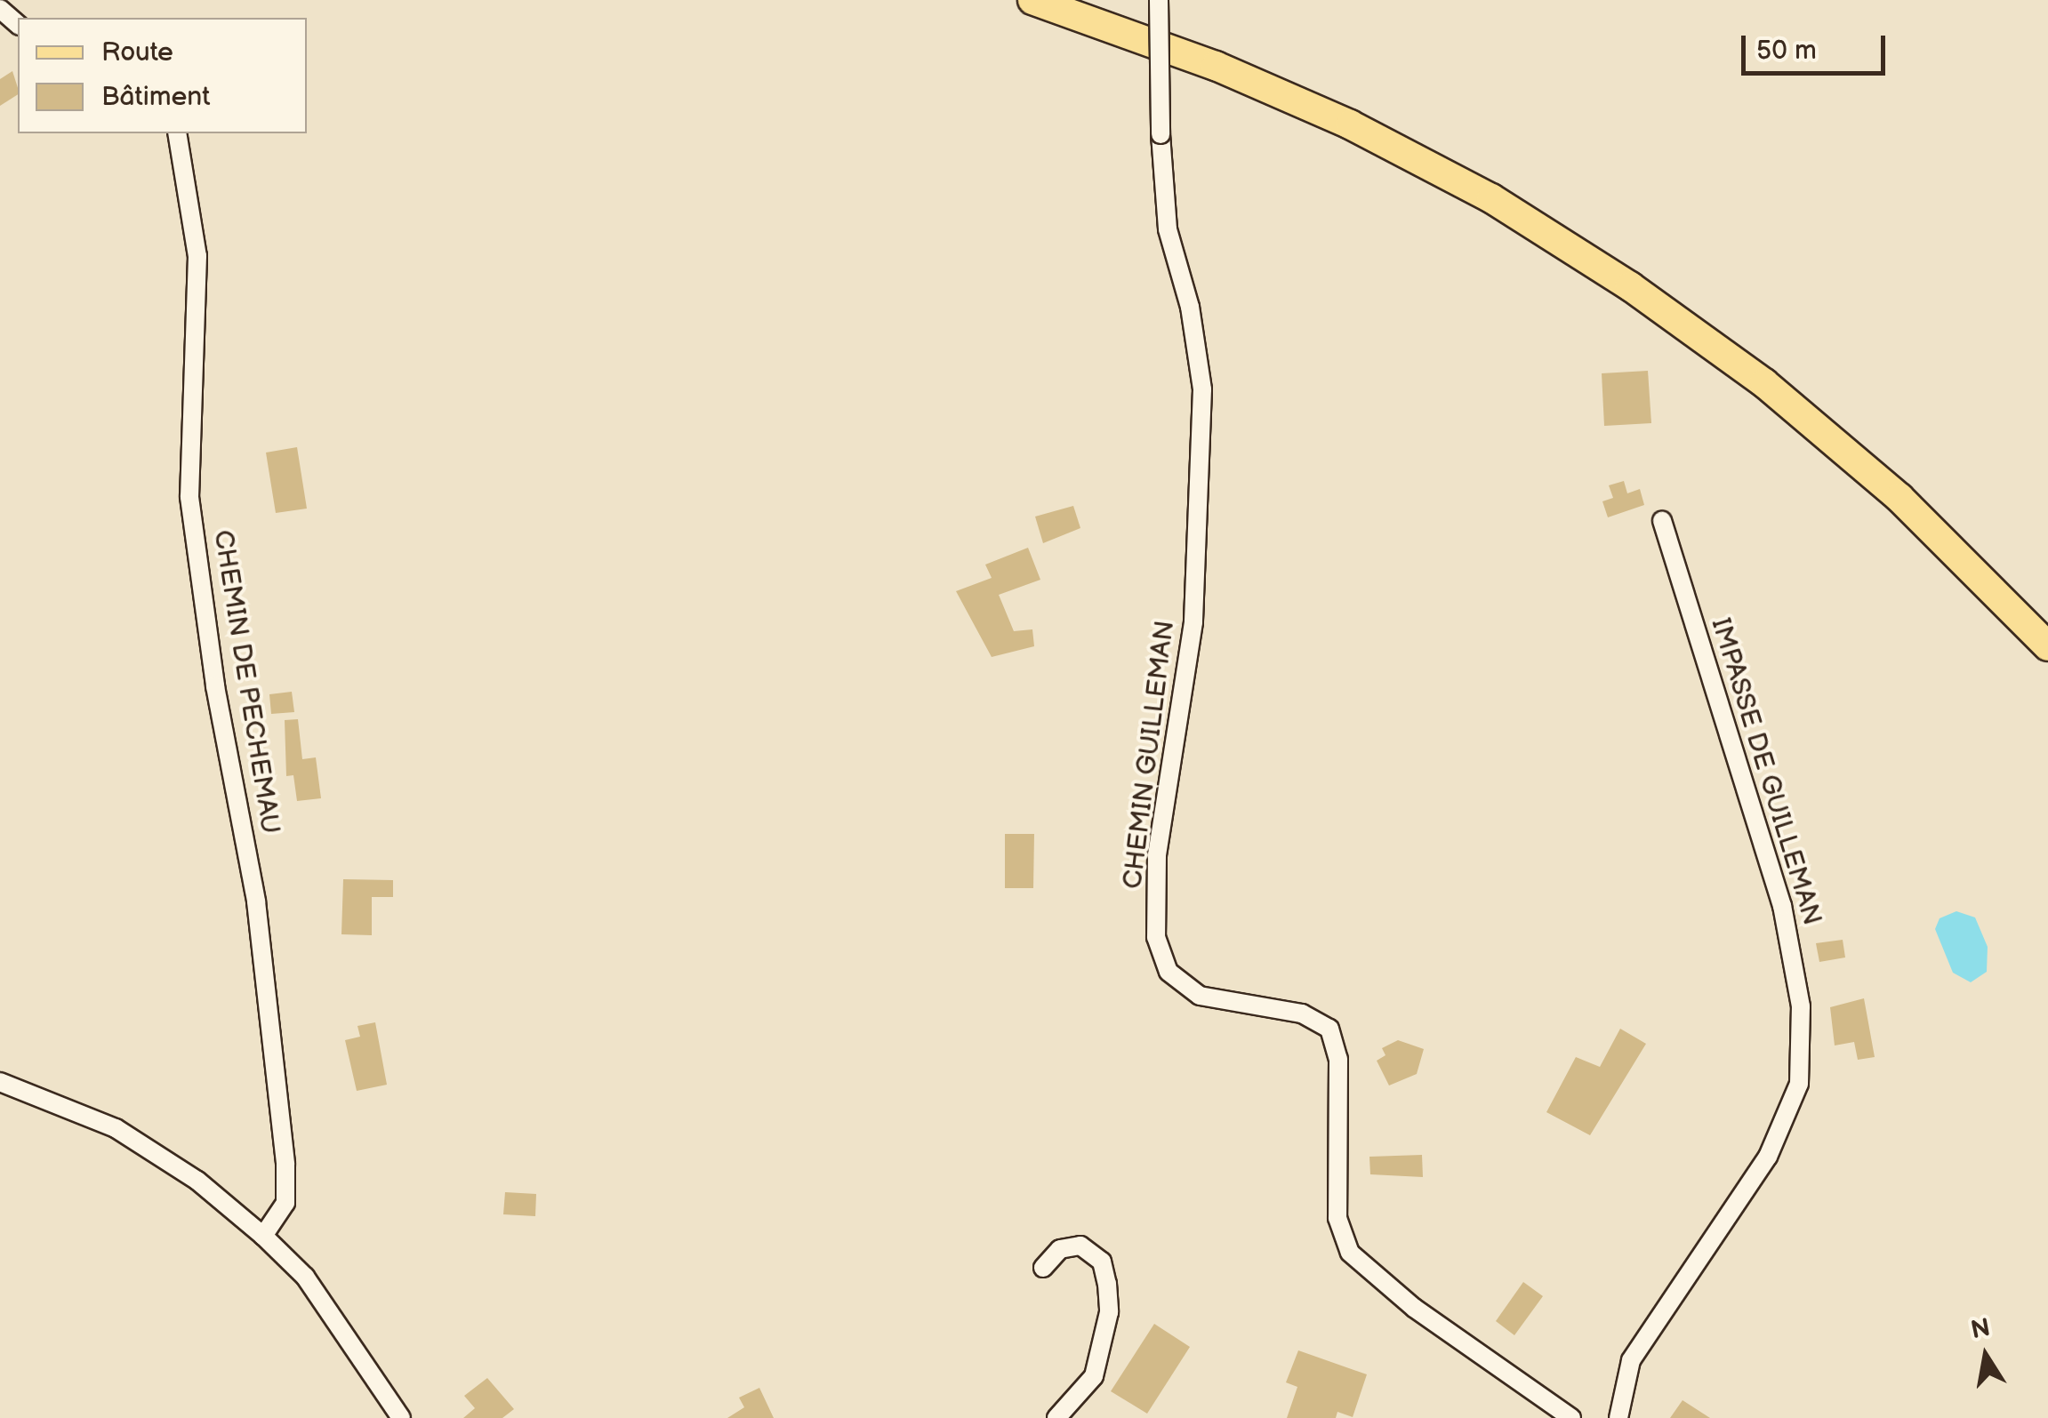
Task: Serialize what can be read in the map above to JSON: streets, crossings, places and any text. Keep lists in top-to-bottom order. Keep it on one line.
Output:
{"streets":{"street":["CHEMIN DE PECHEMAU","CHEMIN GUILLEMAN","IMPASSE DE GUILLEMAN"]},"legend":["Route","Bâtiment"],"scale_bar":"50 m","north":"top"}
